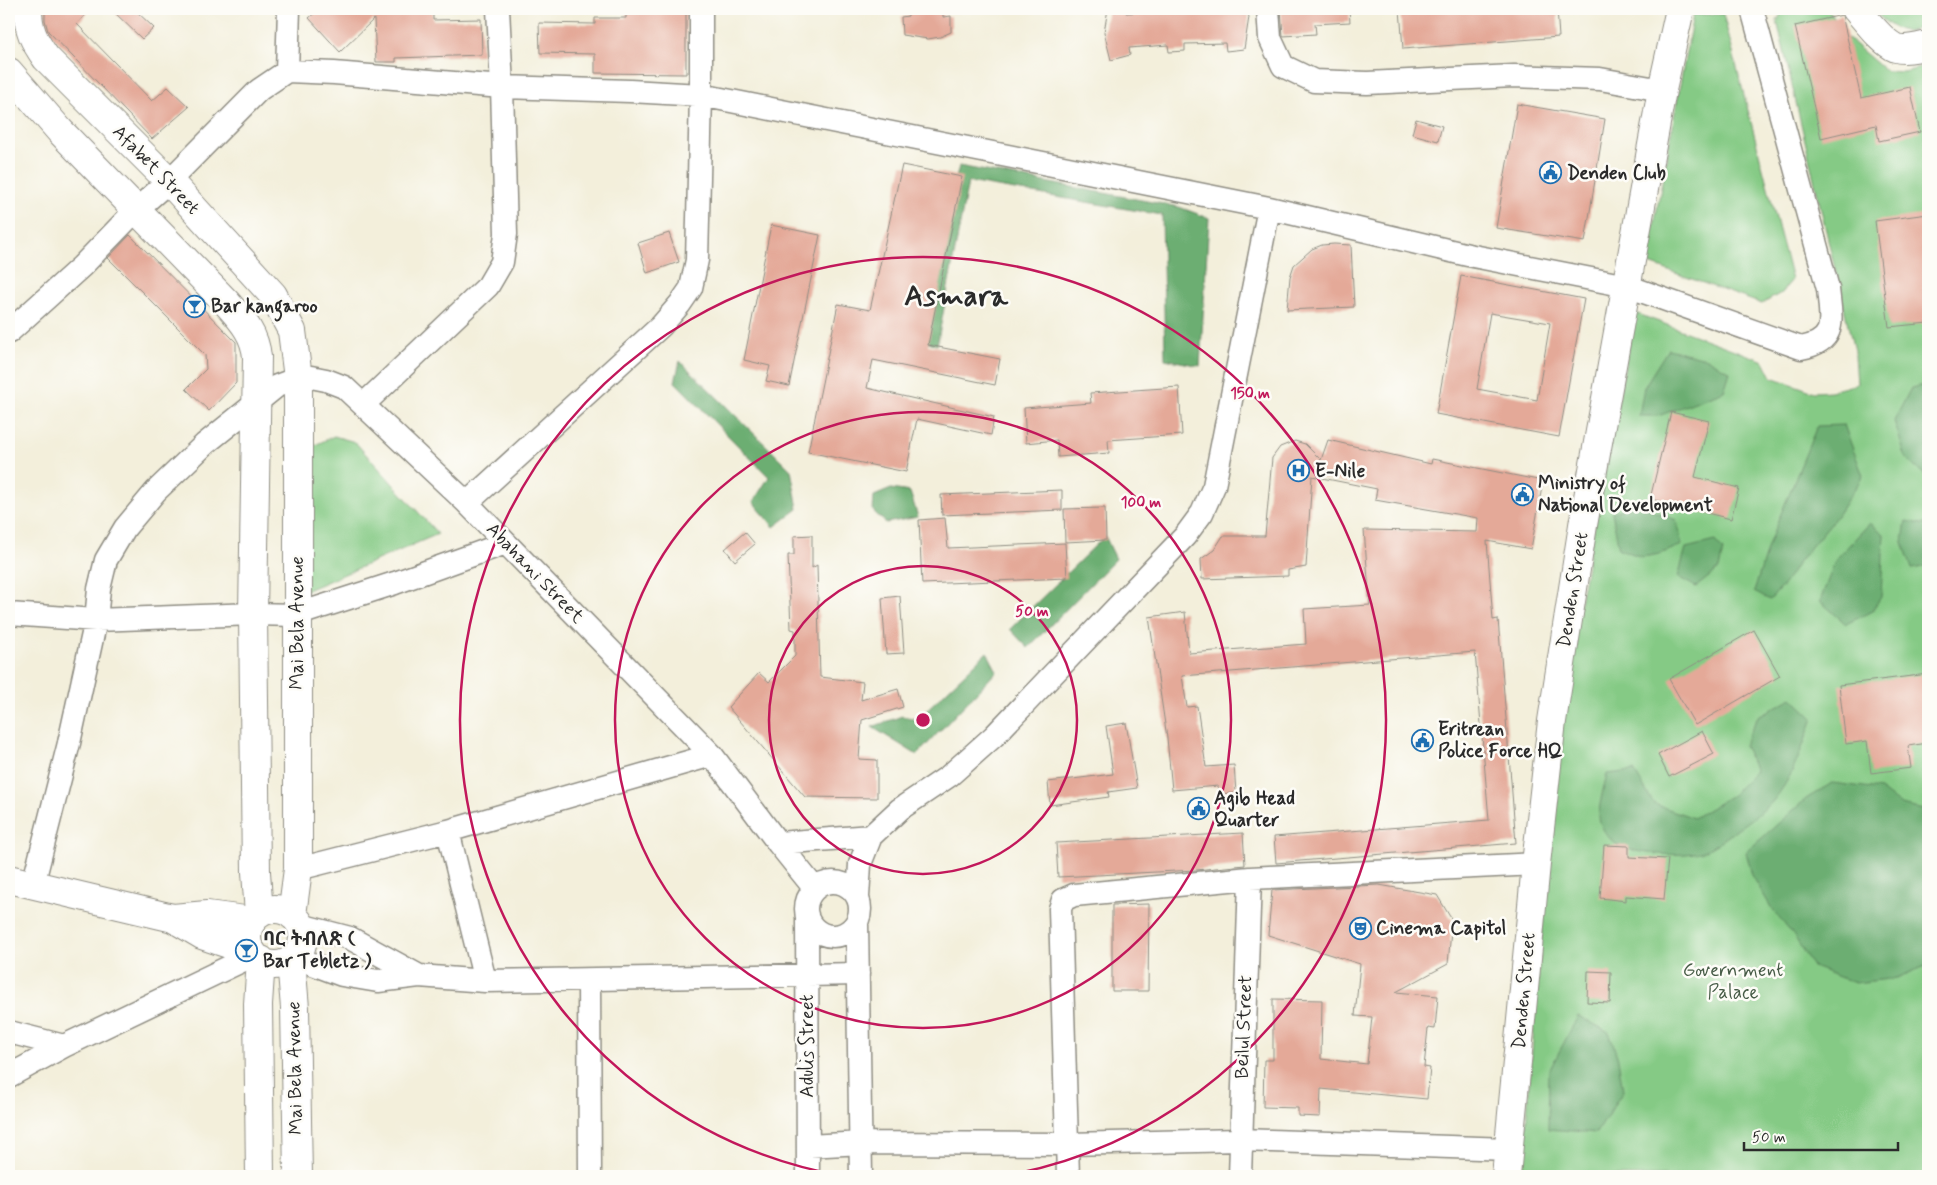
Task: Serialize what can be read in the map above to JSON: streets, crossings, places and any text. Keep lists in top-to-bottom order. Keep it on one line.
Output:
{"streets":{"main road":["Afabet Street","Denden Street","Mai Bela Avenue"],"street":["Abahani Street","Beilul Street","Adulis Street"]},"crossings":[["Afabet Street","Mai Bela Avenue"],["Abahani Street","Mai Bela Avenue"],["Abahani Street","Adulis Street"]],"districts":["Asmara"],"parks":["Government Palace"],"places":{"public building":["Denden Club","Ministry of National Development","Eritrean Police Force HQ","Agib Head Quarter"],"bar":["Bar kangaroo","ባር ትብለጽ ( Bar Tebletz )"],"hospital":["E-Nile"],"theatre":["Cinema Capitol"]},"scale_bar":"50 m","rings":["150 m","100 m","50 m"]}
